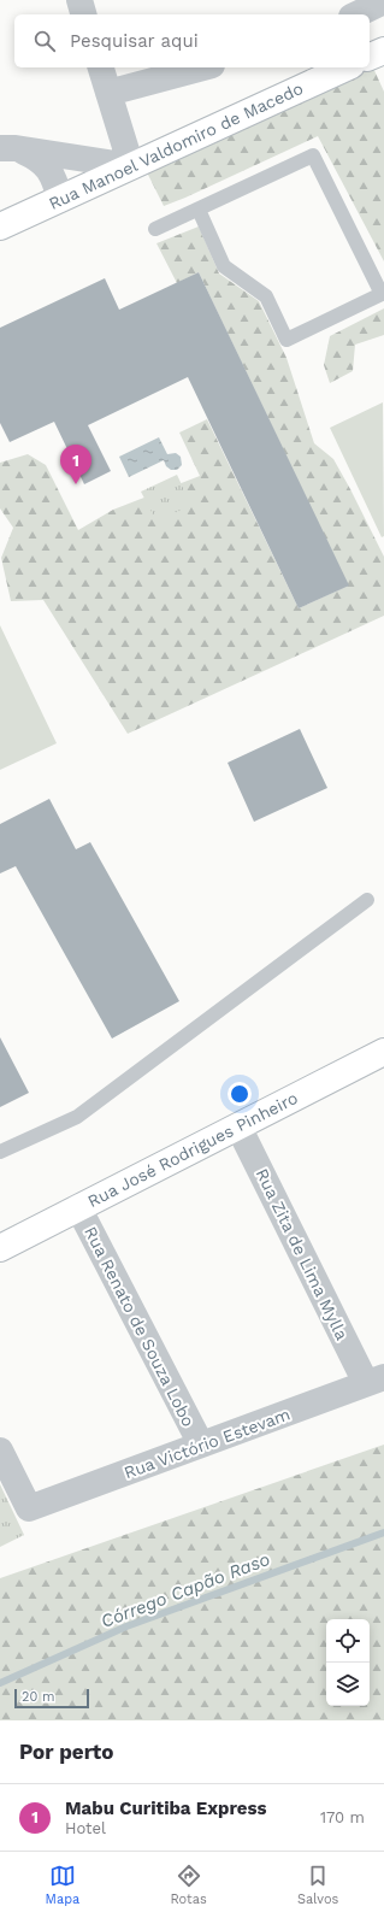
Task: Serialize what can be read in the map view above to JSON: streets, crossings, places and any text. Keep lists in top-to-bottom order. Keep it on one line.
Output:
{"streets":{"main road":["Rua Manoel Valdomiro de Macedo","Rua José Rodrigues Pinheiro"],"street":["Rua Zita de Lima Mylla","Rua Renato de Souza Lobo","Rua Victório Estevam"]},"crossings":[["Rua José Rodrigues Pinheiro","Rua Zita de Lima Mylla"],["Rua José Rodrigues Pinheiro","Rua Renato de Souza Lobo"],["Rua Zita de Lima Mylla","Rua Victório Estevam"],["Rua Renato de Souza Lobo","Rua Victório Estevam"]],"water":["Córrego Capão Raso"],"scale_bar":"20 m","page":{"search":"Pesquisar aqui","pins":"1","scale":"20 m","heading":"Por perto","list":[{"mark":"1","name":"Mabu Curitiba Express","note":"Hotel","value":"170 m"}],"nav":["Mapa","Rotas","Salvos"]}}
